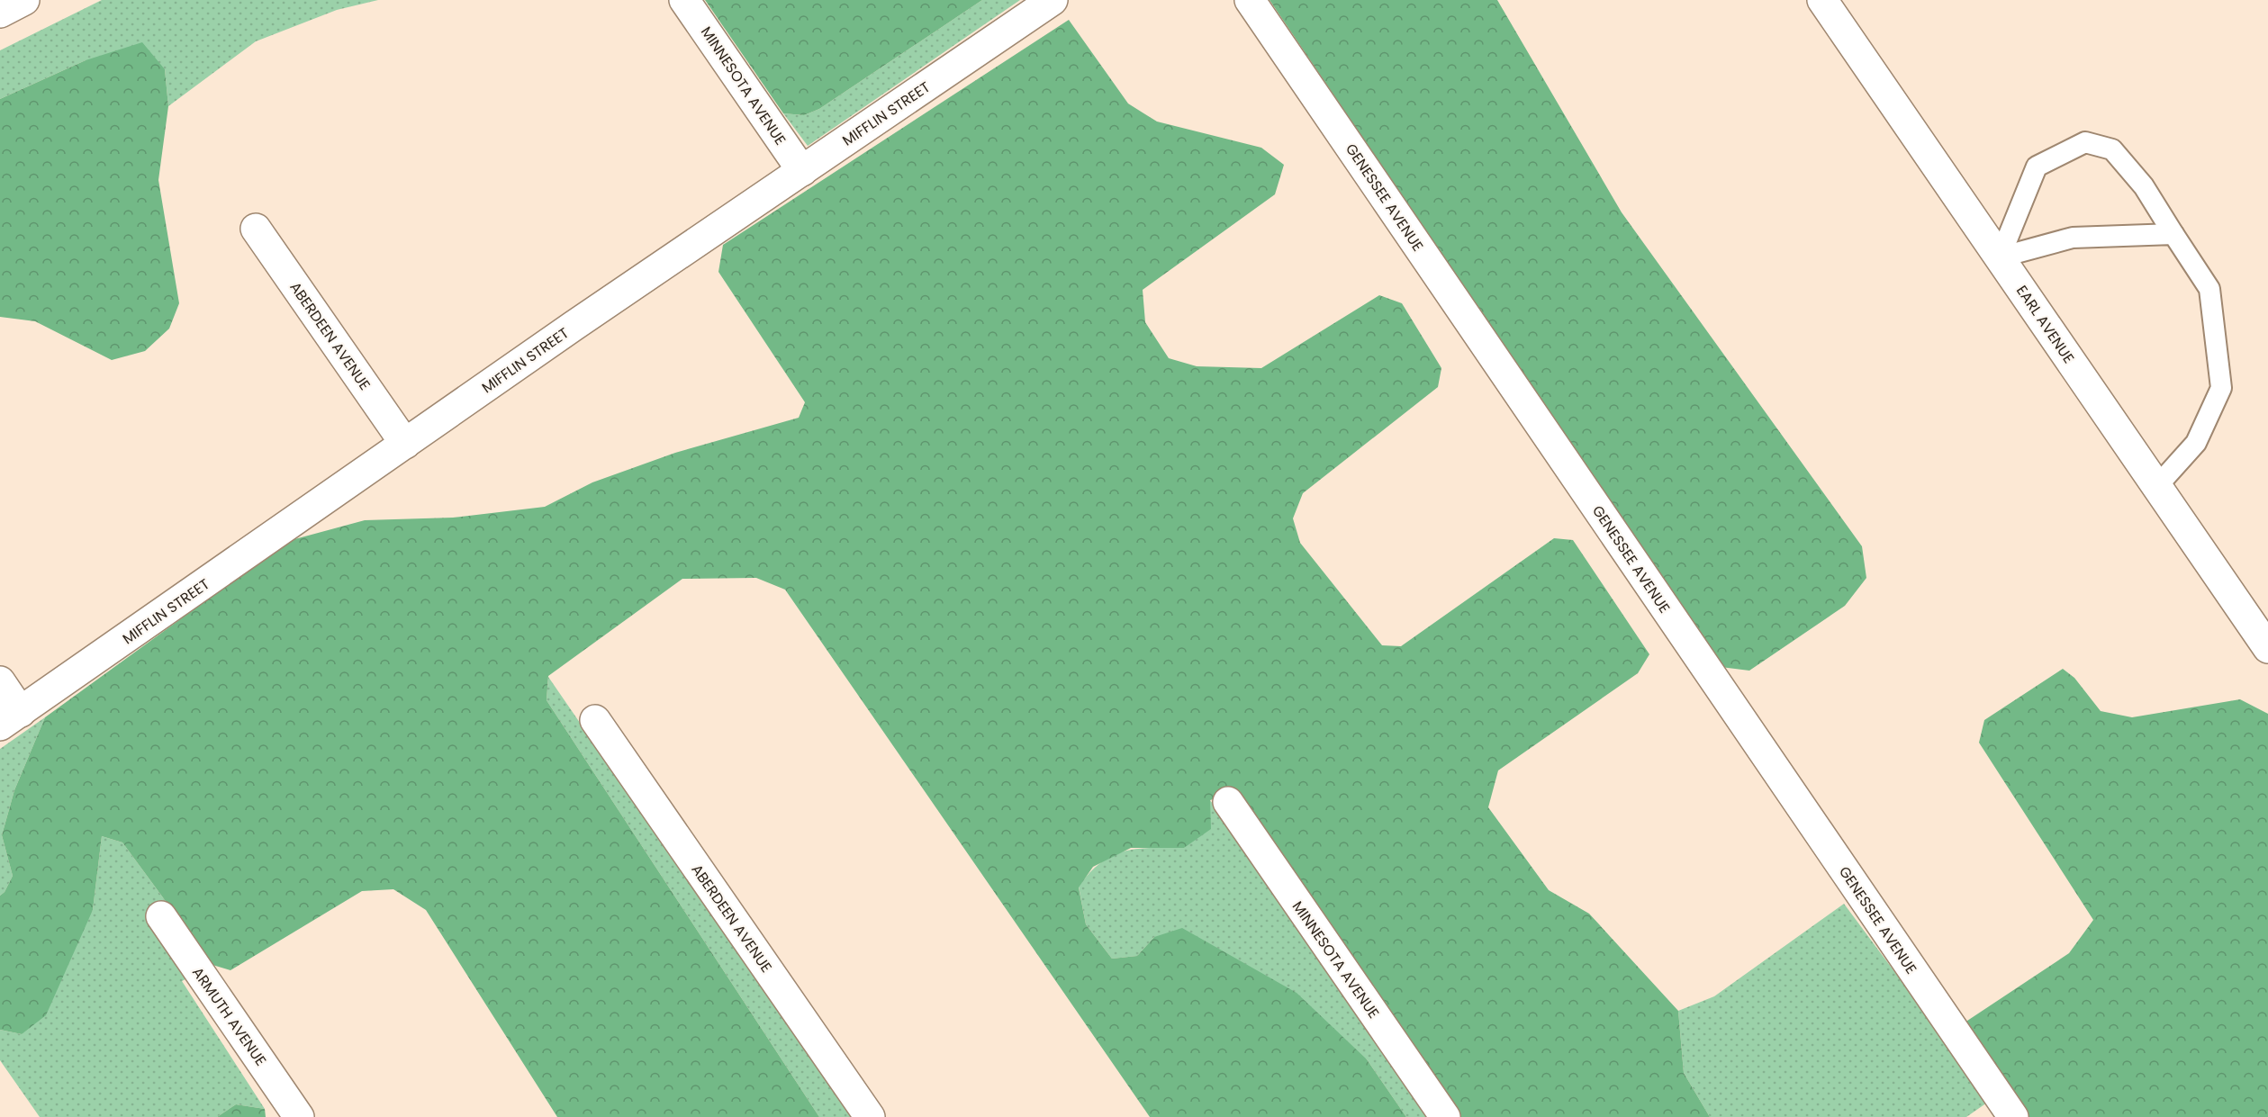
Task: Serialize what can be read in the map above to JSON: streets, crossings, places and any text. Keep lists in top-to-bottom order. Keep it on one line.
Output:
{"streets":{"main road":["MINNESOTA AVENUE","MIFFLIN STREET","GENESSEE AVENUE","EARL AVENUE","ABERDEEN AVENUE","ARMUTH AVENUE"]},"crossings":[["MINNESOTA AVENUE","MIFFLIN STREET"],["MIFFLIN STREET","ABERDEEN AVENUE"]]}
